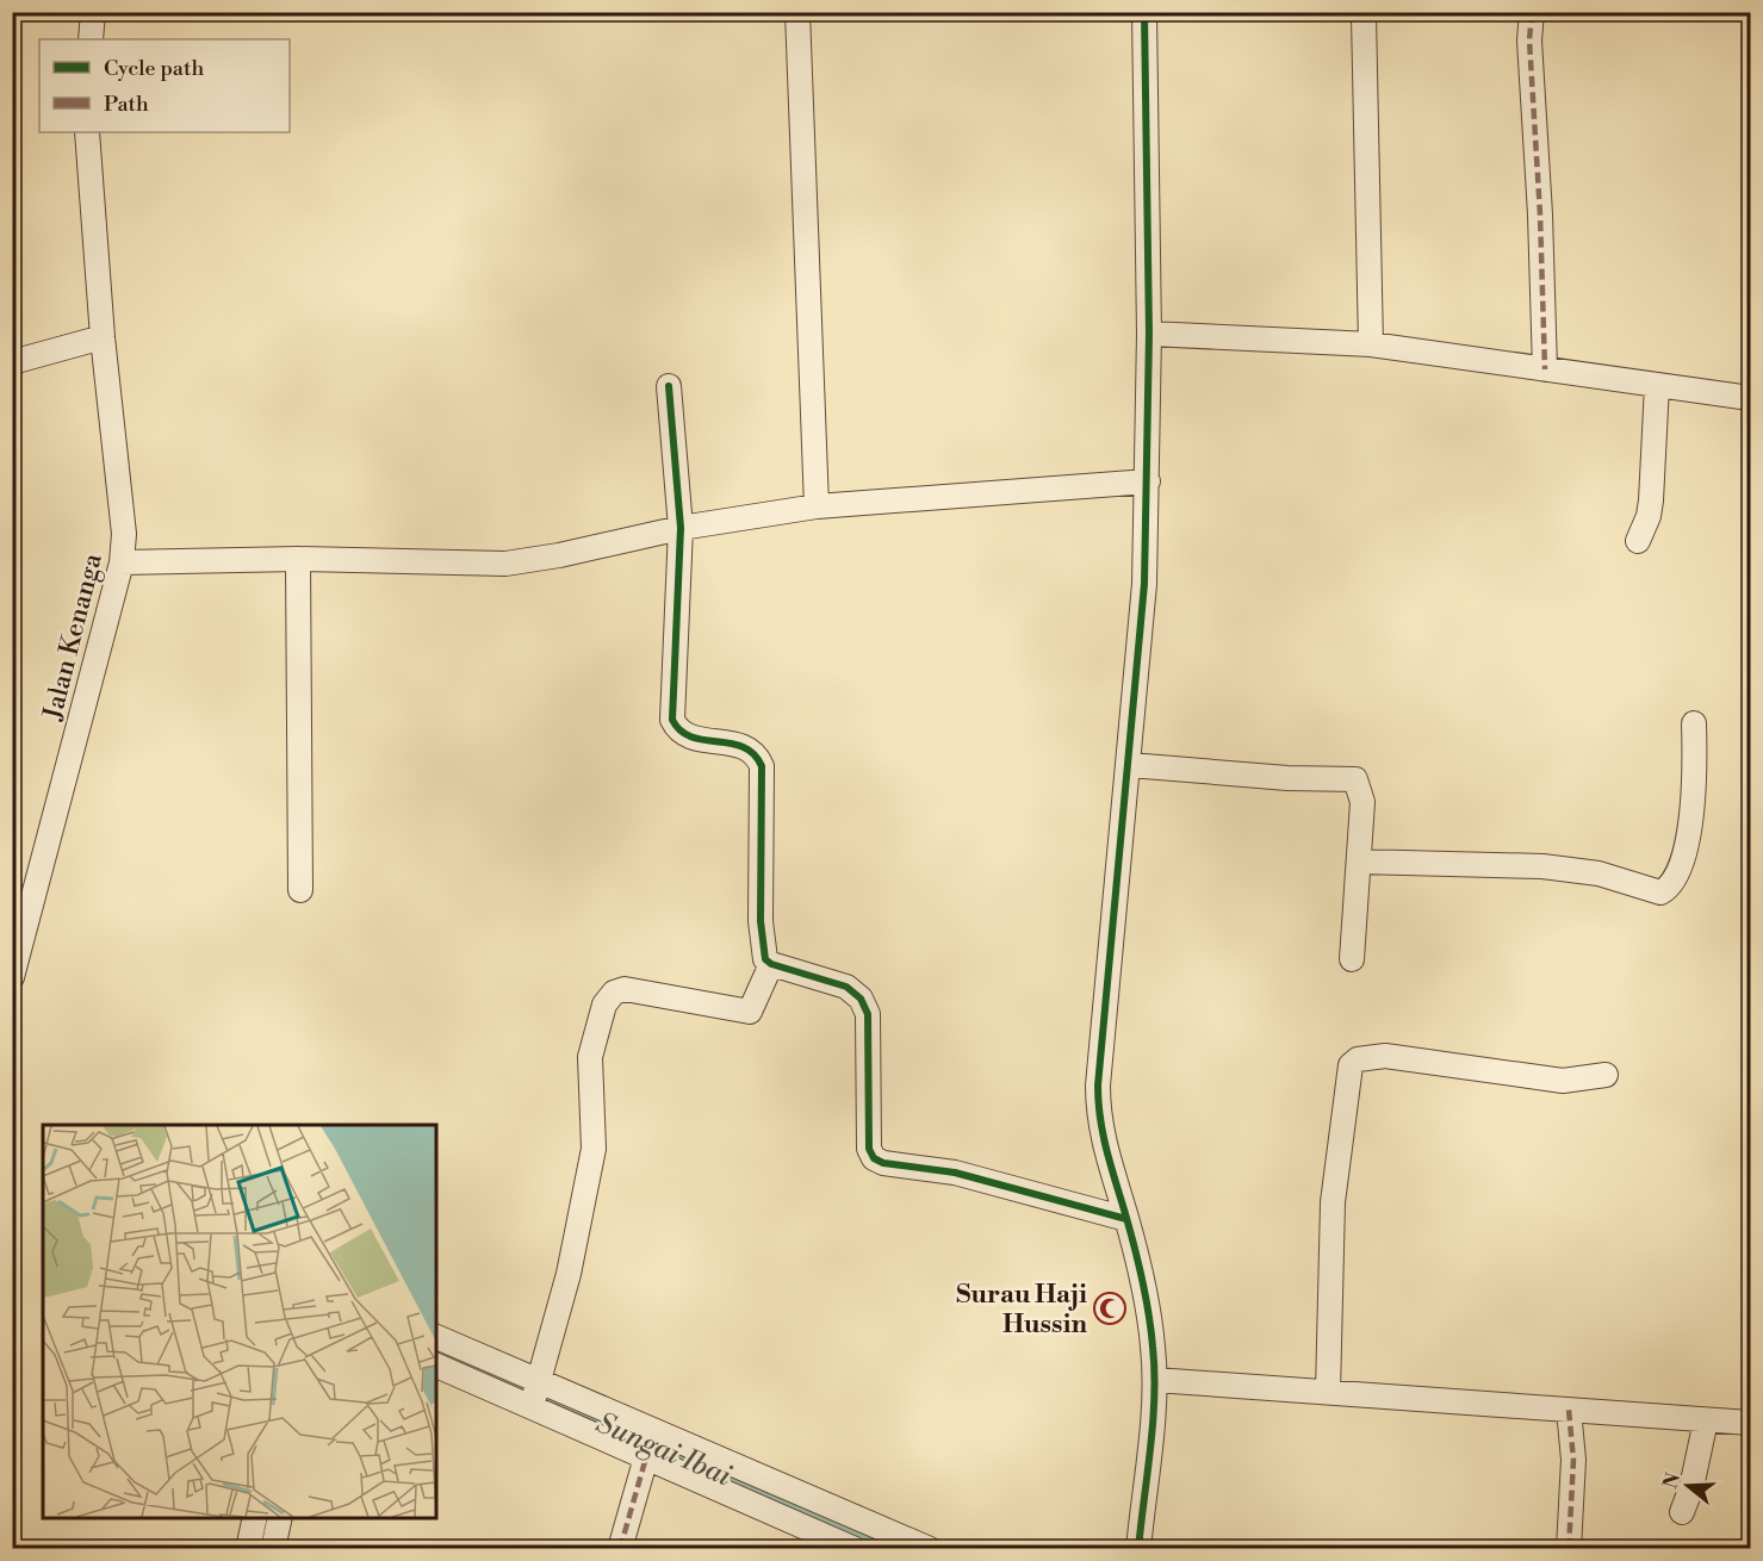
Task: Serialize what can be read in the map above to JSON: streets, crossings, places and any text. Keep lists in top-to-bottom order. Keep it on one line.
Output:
{"streets":{"street":["Jalan Kenanga"]},"water":["Sungai Ibai"],"places":{"mosque":["Surau Haji Hussin"]},"legend":["Cycle path","Path"],"north":"left"}
